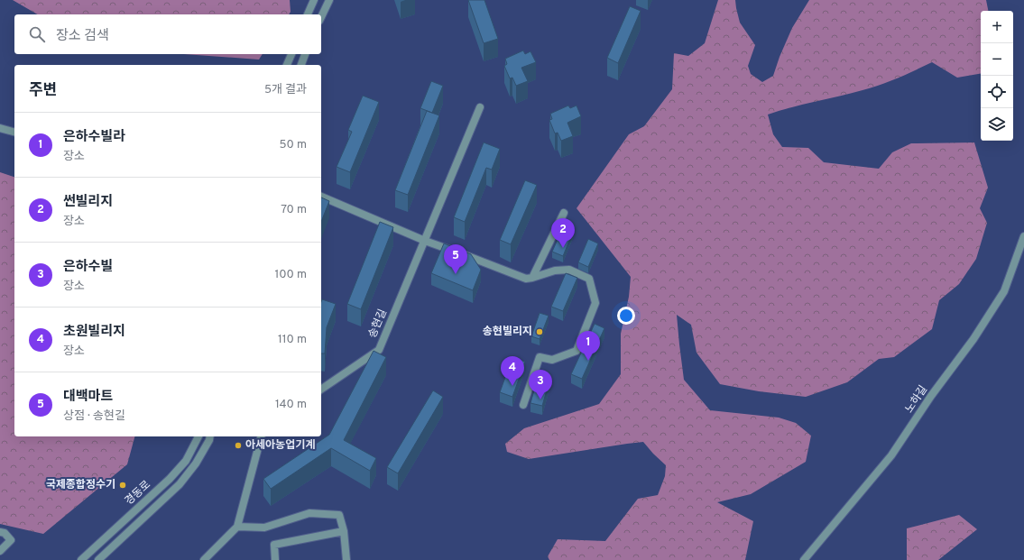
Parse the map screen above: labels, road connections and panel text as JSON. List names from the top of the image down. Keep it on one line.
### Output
{"streets":{"street":["송현길","노하길","경동로"]},"places":["송현빌리지","아세아농업기계","국제종합정수기"],"page":{"map_buttons":["+","−"],"search":"장소 검색","heading":["주변","5개 결과"],"list":[{"mark":"1","name":"은하수빌라","note":"장소","value":"50 m"},{"mark":"2","name":"썬빌리지","note":"장소","value":"70 m"},{"mark":"3","name":"은하수빌","note":"장소","value":"100 m"},{"mark":"4","name":"초원빌리지","note":"장소","value":"110 m"},{"mark":"5","name":"대백마트","note":"상점 · 송현길","value":"140 m"}],"pins":["2","5","1","4","3"]}}
